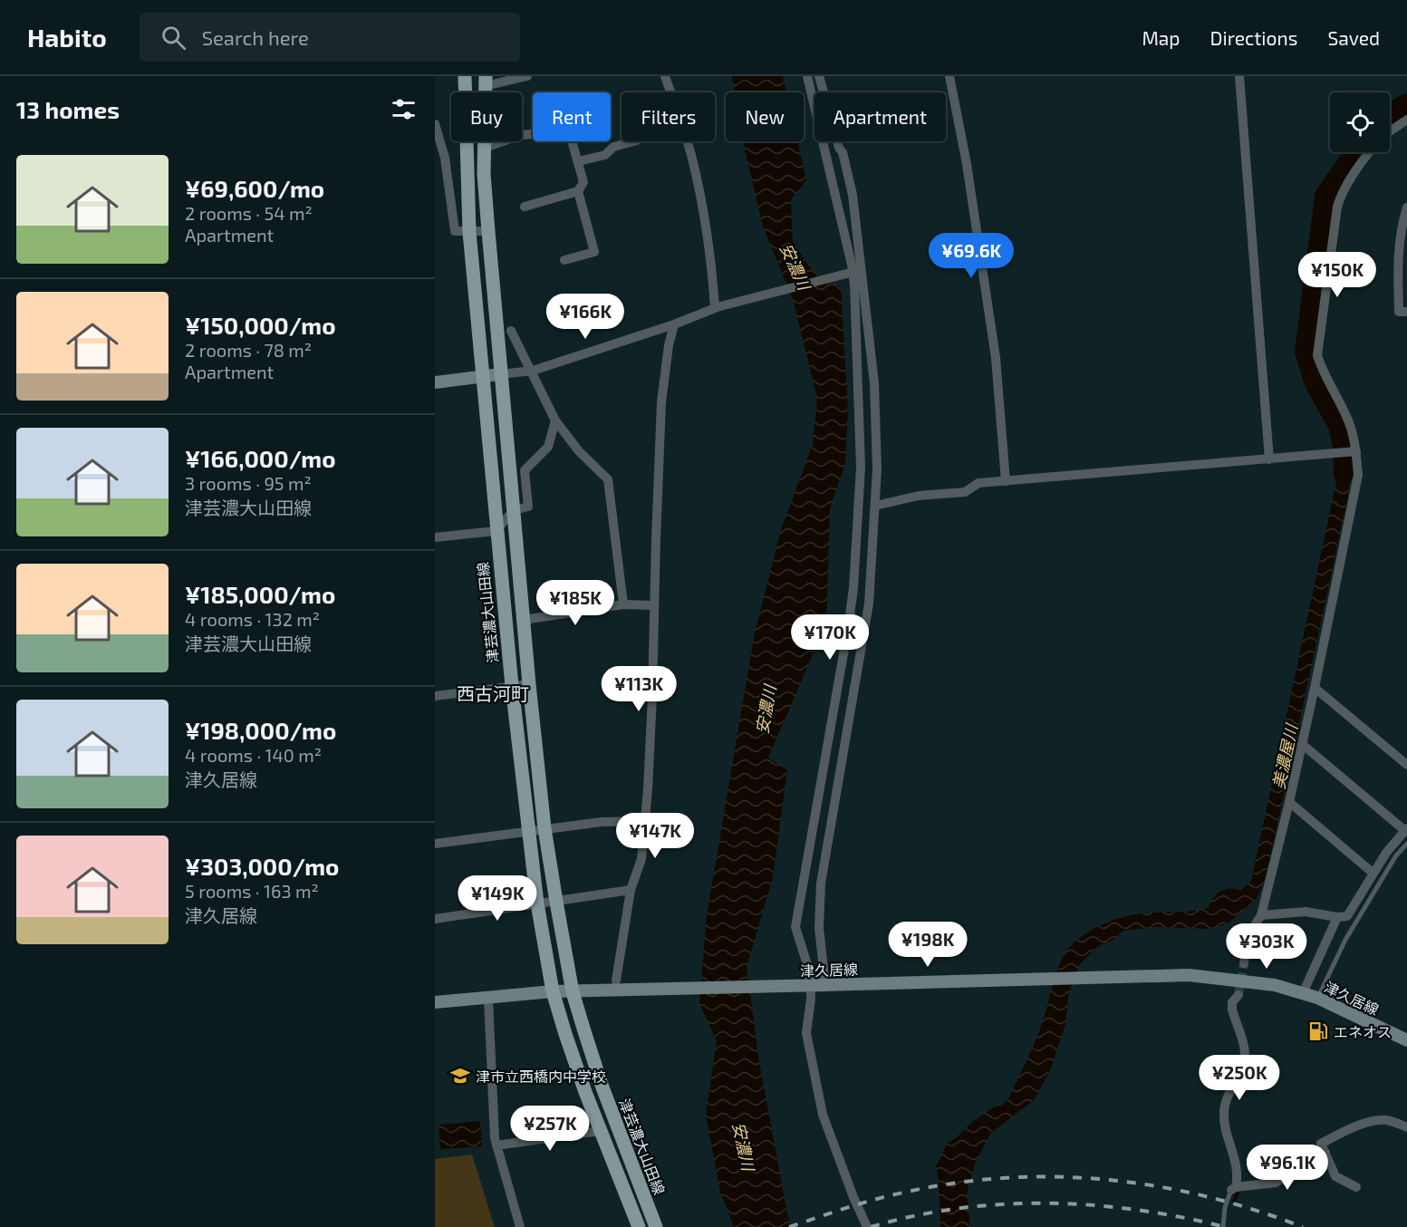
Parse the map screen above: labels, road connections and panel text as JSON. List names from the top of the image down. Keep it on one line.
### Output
{"streets":{"main road":["津芸濃大山田線","津久居線"]},"crossings":[["津芸濃大山田線","津久居線"]],"districts":["西古河町"],"water":["安濃川","美濃屋川"],"places":{"fuel station":["エネオス"],"school or university":["津市立西橋内中学校"]},"page":{"header":"Habito","search":"Search here","nav":["Map","Directions","Saved"],"heading":"13 homes","chip":["Buy","Rent","Filters","New","Apartment"],"list":[{"name":"¥69,600/mo","note":"2 rooms · 54 m² · Apartment"},{"name":"¥150,000/mo","note":"2 rooms · 78 m² · Apartment"},{"name":"¥166,000/mo","note":"3 rooms · 95 m² · 津芸濃大山田線"},{"name":"¥185,000/mo","note":"4 rooms · 132 m² · 津芸濃大山田線"},{"name":"¥198,000/mo","note":"4 rooms · 140 m² · 津久居線"},{"name":"¥303,000/mo","note":"5 rooms · 163 m² · 津久居線"}],"price":["¥69.6K","¥150K","¥166K","¥185K","¥170K","¥113K","¥147K","¥149K","¥198K","¥303K","¥250K","¥257K","¥96.1K"]}}
